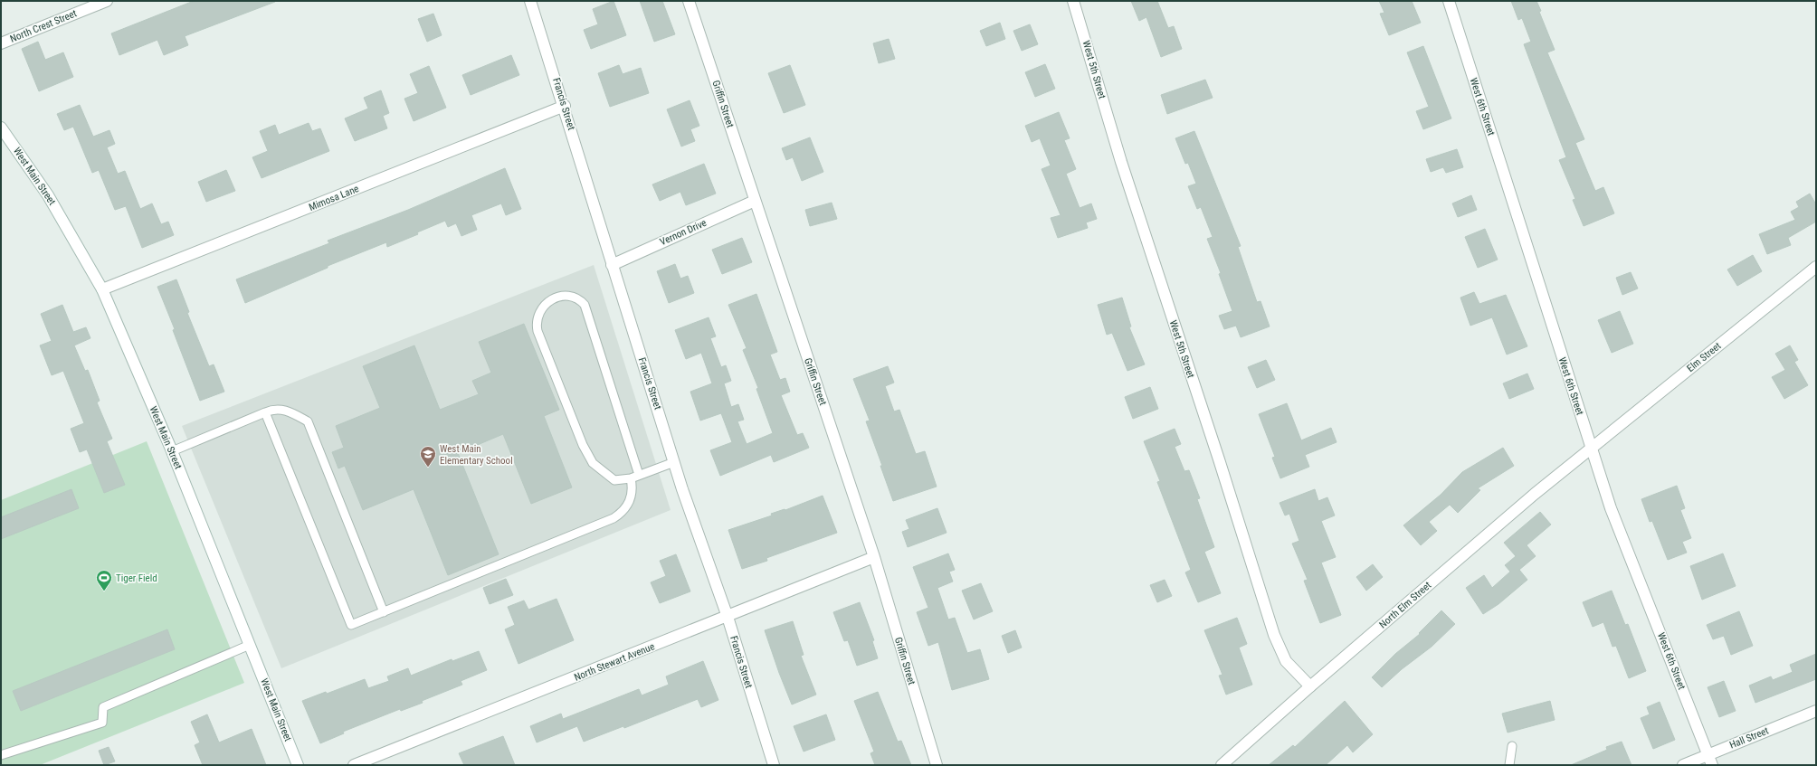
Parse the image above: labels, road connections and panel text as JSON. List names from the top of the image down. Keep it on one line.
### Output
{"streets":{"street":["North Crest Street","West 5th Street","Francis Street","Griffin Street","West 6th Street","West Main Street","Mimosa Lane","Vernon Drive","Elm Street","North Elm Street","North Stewart Avenue","Hall Street"]},"crossings":[["West 5th Street","North Elm Street"],["Francis Street","Mimosa Lane"],["Francis Street","Vernon Drive"],["Francis Street","North Stewart Avenue"],["Griffin Street","Vernon Drive"],["Griffin Street","North Stewart Avenue"],["West 6th Street","Elm Street"],["West 6th Street","North Elm Street"],["West 6th Street","Hall Street"],["West Main Street","Mimosa Lane"],["Elm Street","North Elm Street"]],"places":{"school or university":["West Main Elementary School"],"sports":["Tiger Field"]}}
